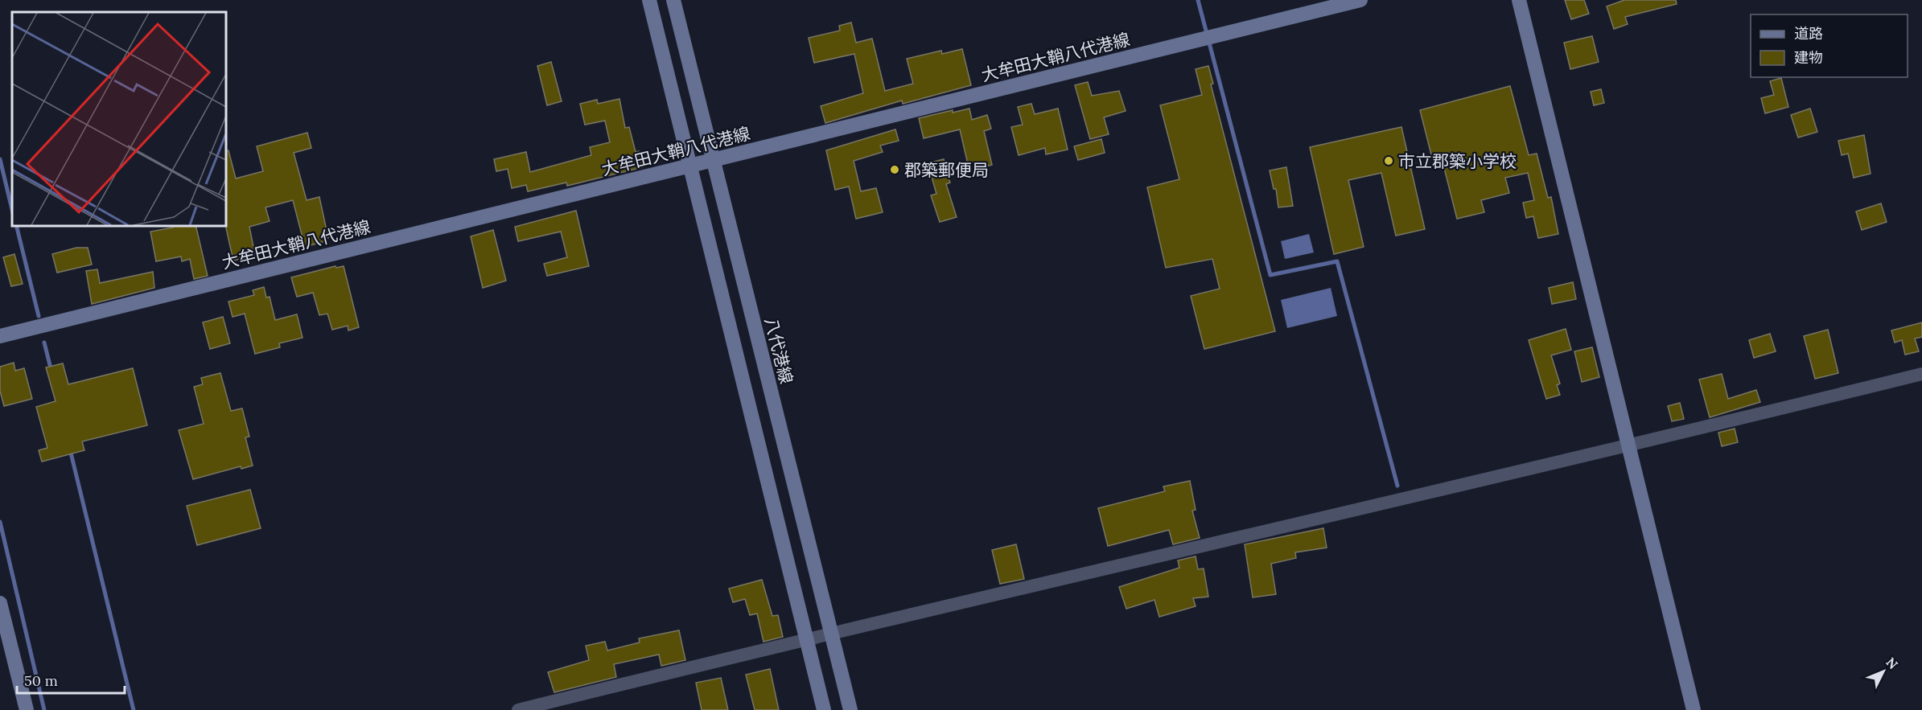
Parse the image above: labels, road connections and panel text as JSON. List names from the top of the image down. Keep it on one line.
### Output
{"streets":{"main road":["大牟田大鞘八代港線","八代港線"]},"crossings":[["大牟田大鞘八代港線","八代港線"]],"places":["市立郡築小学校","郡築郵便局"],"legend":["道路","建物"],"scale_bar":"50 m","north":"top right"}
